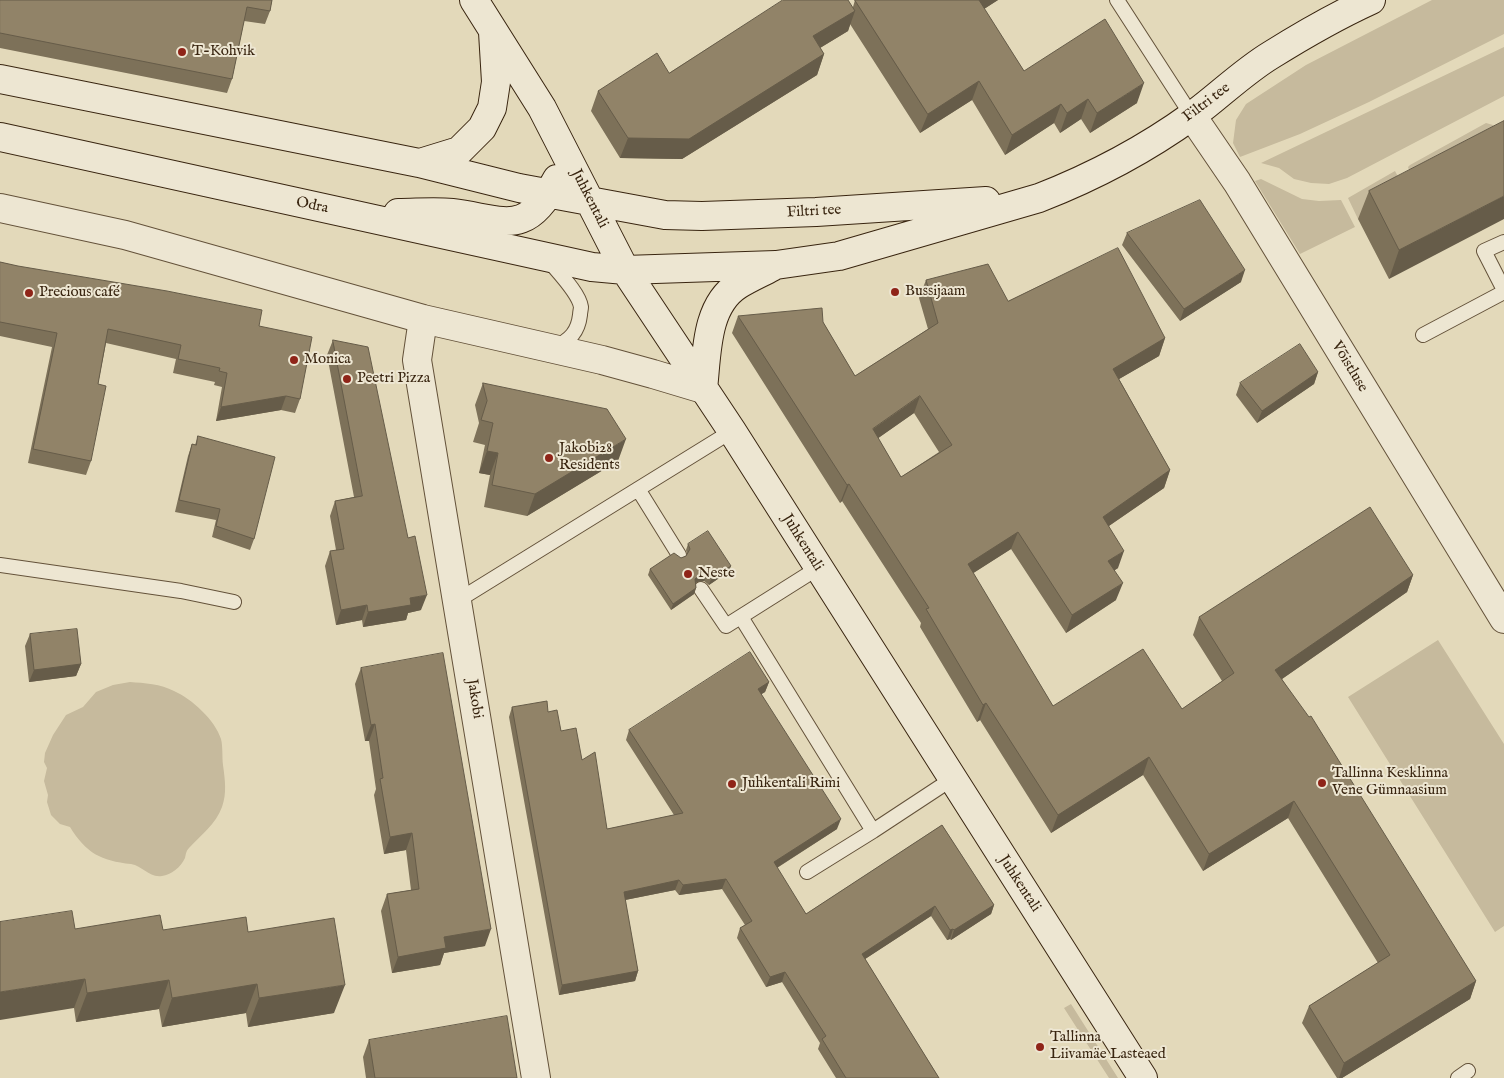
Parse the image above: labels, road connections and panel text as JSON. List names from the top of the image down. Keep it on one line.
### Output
{"streets":{"street":["Filtri tee","Juhkentali","Odra","Võistluse","Jakobi"]},"crossings":[["Filtri tee","Juhkentali"],["Filtri tee","Odra"],["Filtri tee","Võistluse"],["Juhkentali","Odra"]],"places":["T-Kohvik","Bussijaam","Precious café","Monica","Peetri Pizza","Jakobi28 Residents","Neste","Tallinna Kesklinna Vene Gümnaasium","Juhkentali Rimi","Tallinna Liivamäe Lasteaed"]}
